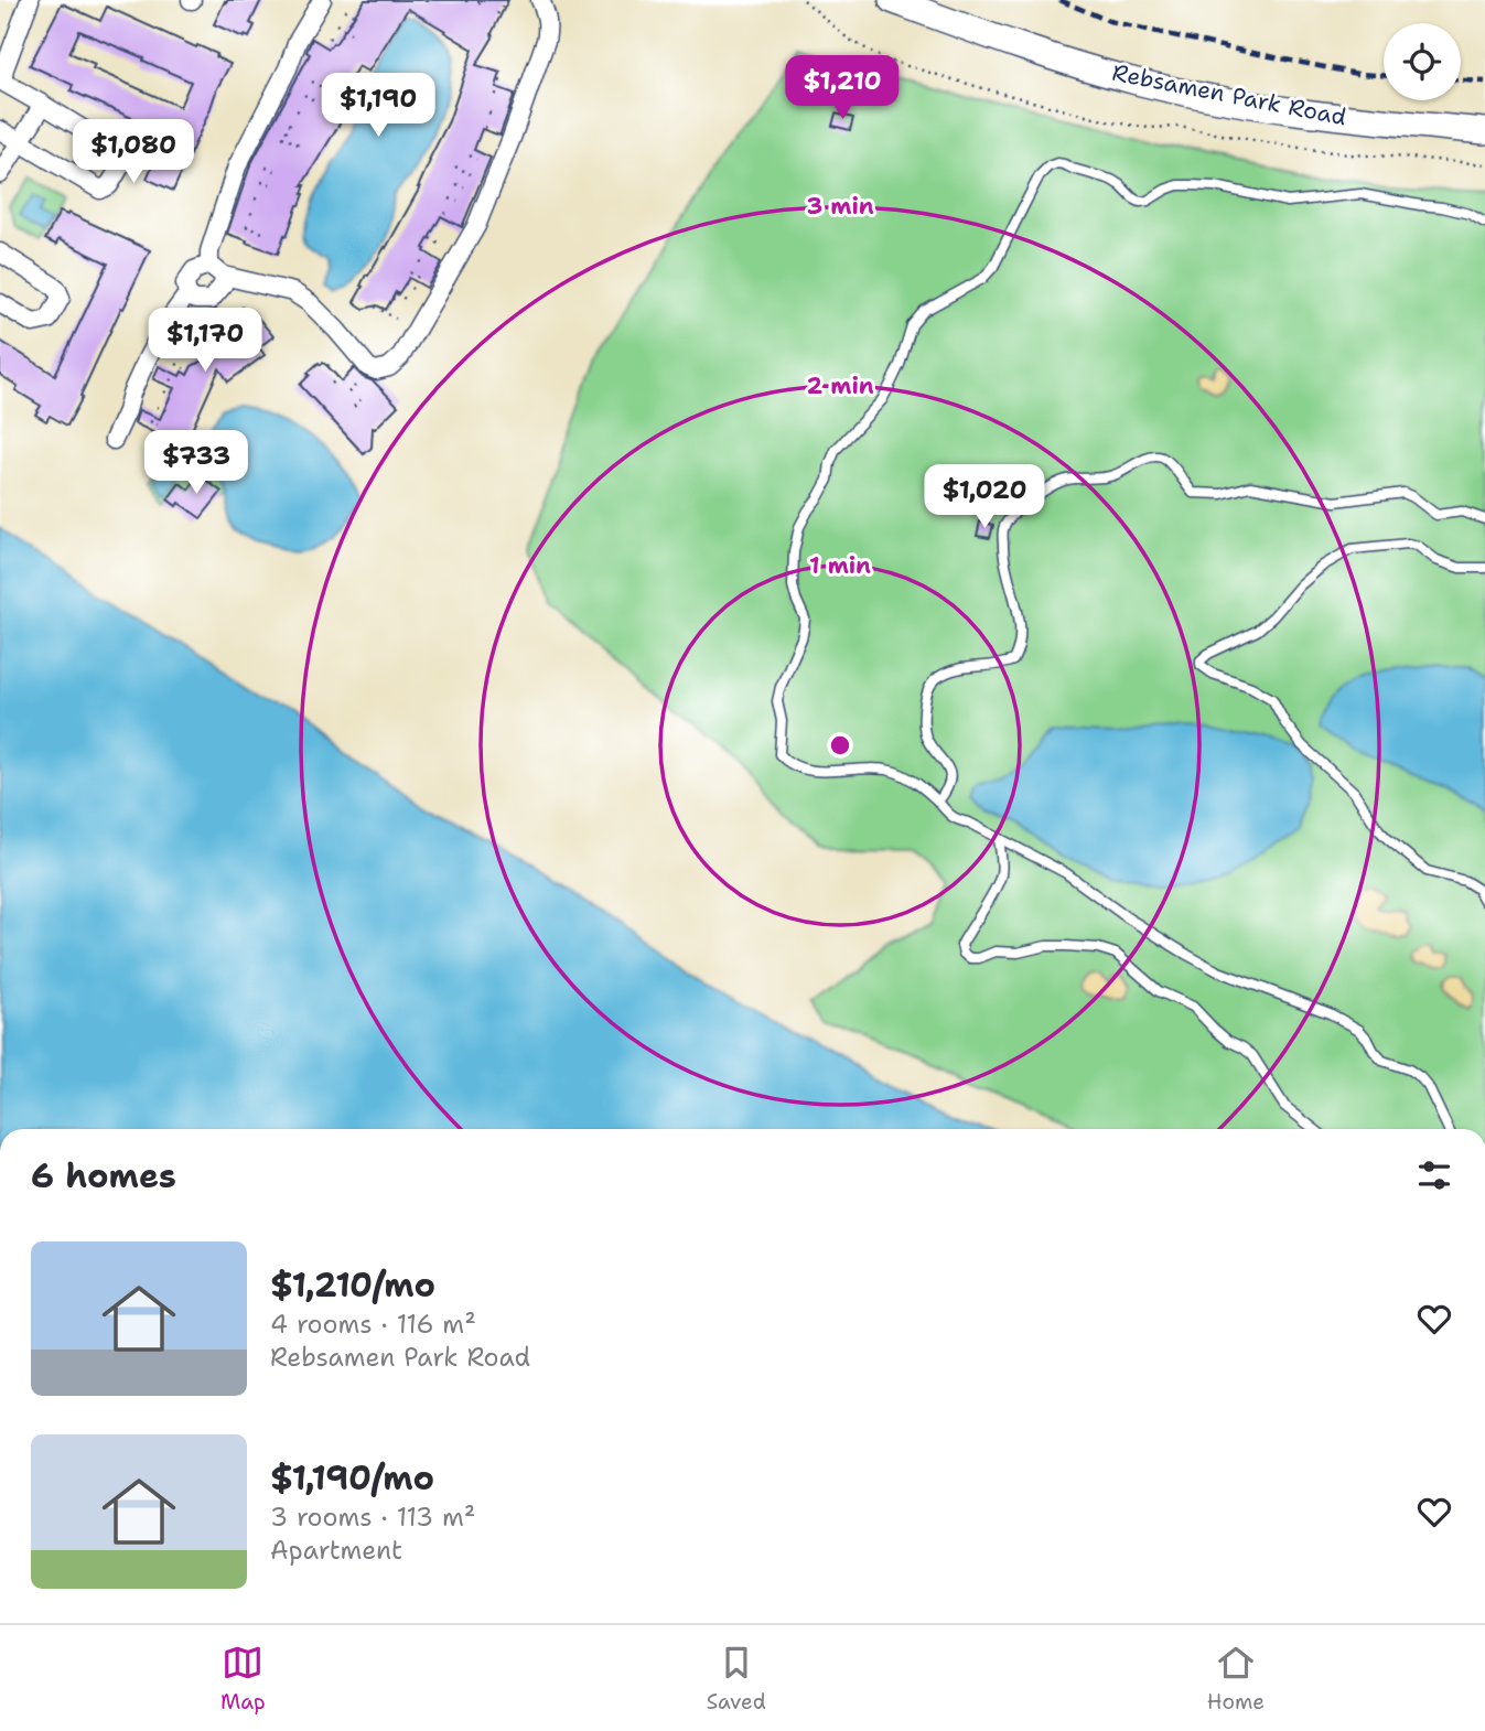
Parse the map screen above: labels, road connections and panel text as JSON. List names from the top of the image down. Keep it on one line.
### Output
{"streets":{"street":["Rebsamen Park Road"]},"page":{"price":["$1,210","$1,190","$1,080","$1,170","$733","$1,020"],"heading":"6 homes","list":[{"name":"$1,210/mo","note":"4 rooms · 116 m² · Rebsamen Park Road"},{"name":"$1,190/mo","note":"3 rooms · 113 m² · Apartment"}],"tabs":["Map","Saved","Home"]},"rings":["3 min","2 min","1 min"]}
